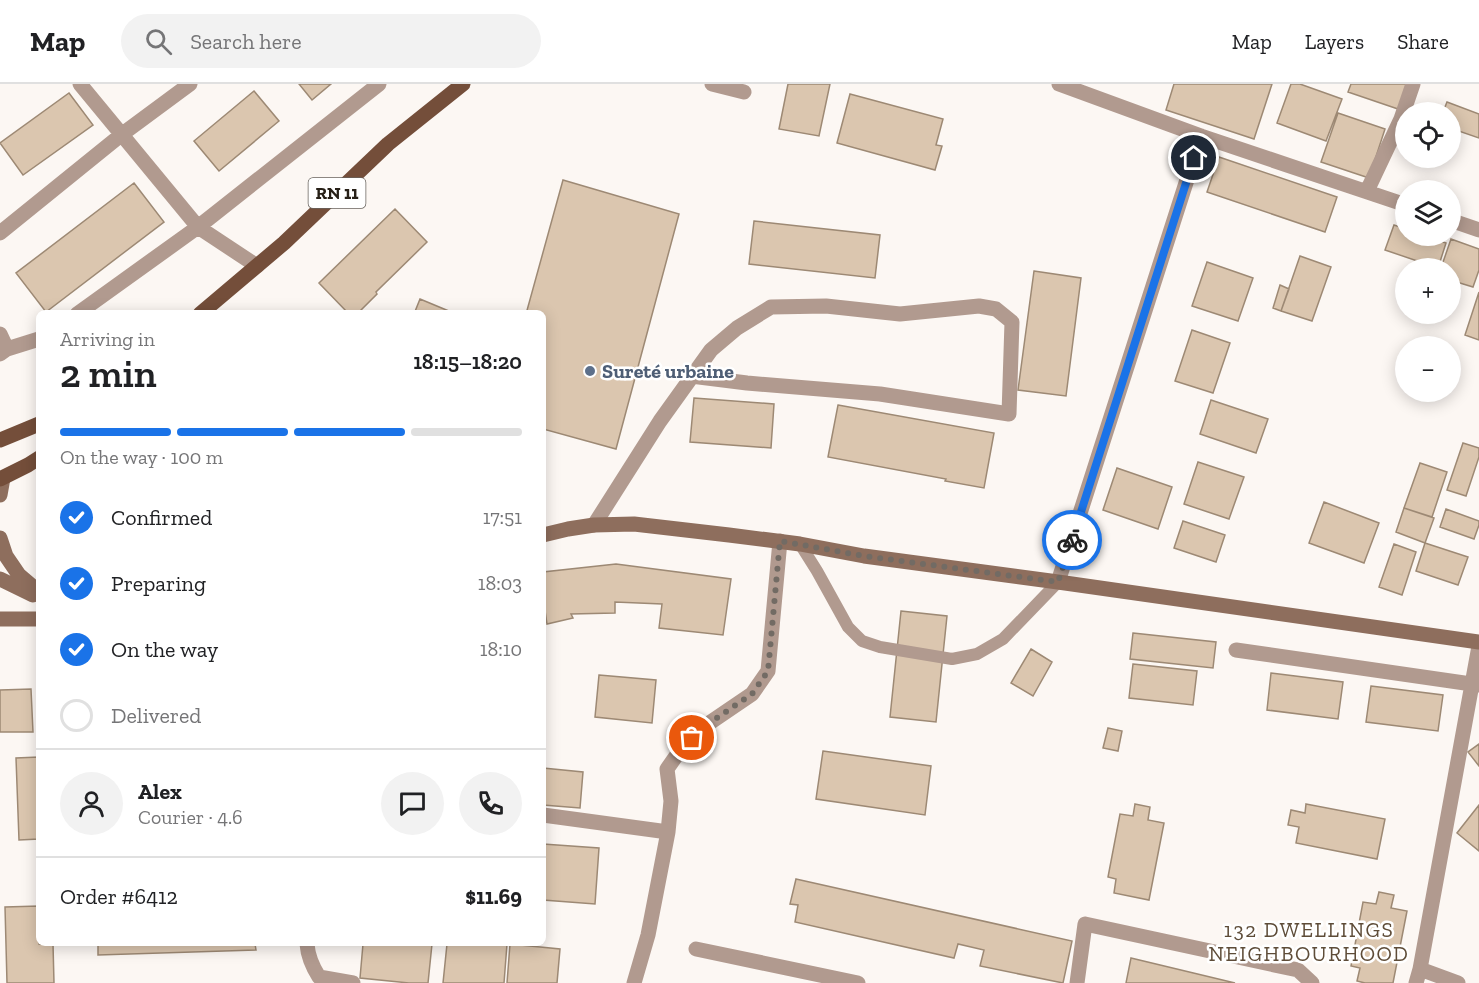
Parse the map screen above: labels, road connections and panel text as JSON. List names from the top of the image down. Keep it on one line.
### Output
{"streets":{"main road":["RN 11"]},"districts":["132 DWELLINGS NEIGHBOURHOOD"],"places":["Sureté urbaine"],"page":{"header":"Map","search":"Search here","nav":["Map","Layers","Share"],"map_buttons":["+","−"],"heading":["2 min","Arriving in","18:15–18:20"],"panel":["Alex","Courier · 4.6","Order #6412","$11.69"],"bar":"On the way · 100 m","list":[["Confirmed","17:51"],["Preparing","18:03"],["On the way","18:10"],"Delivered"]}}
